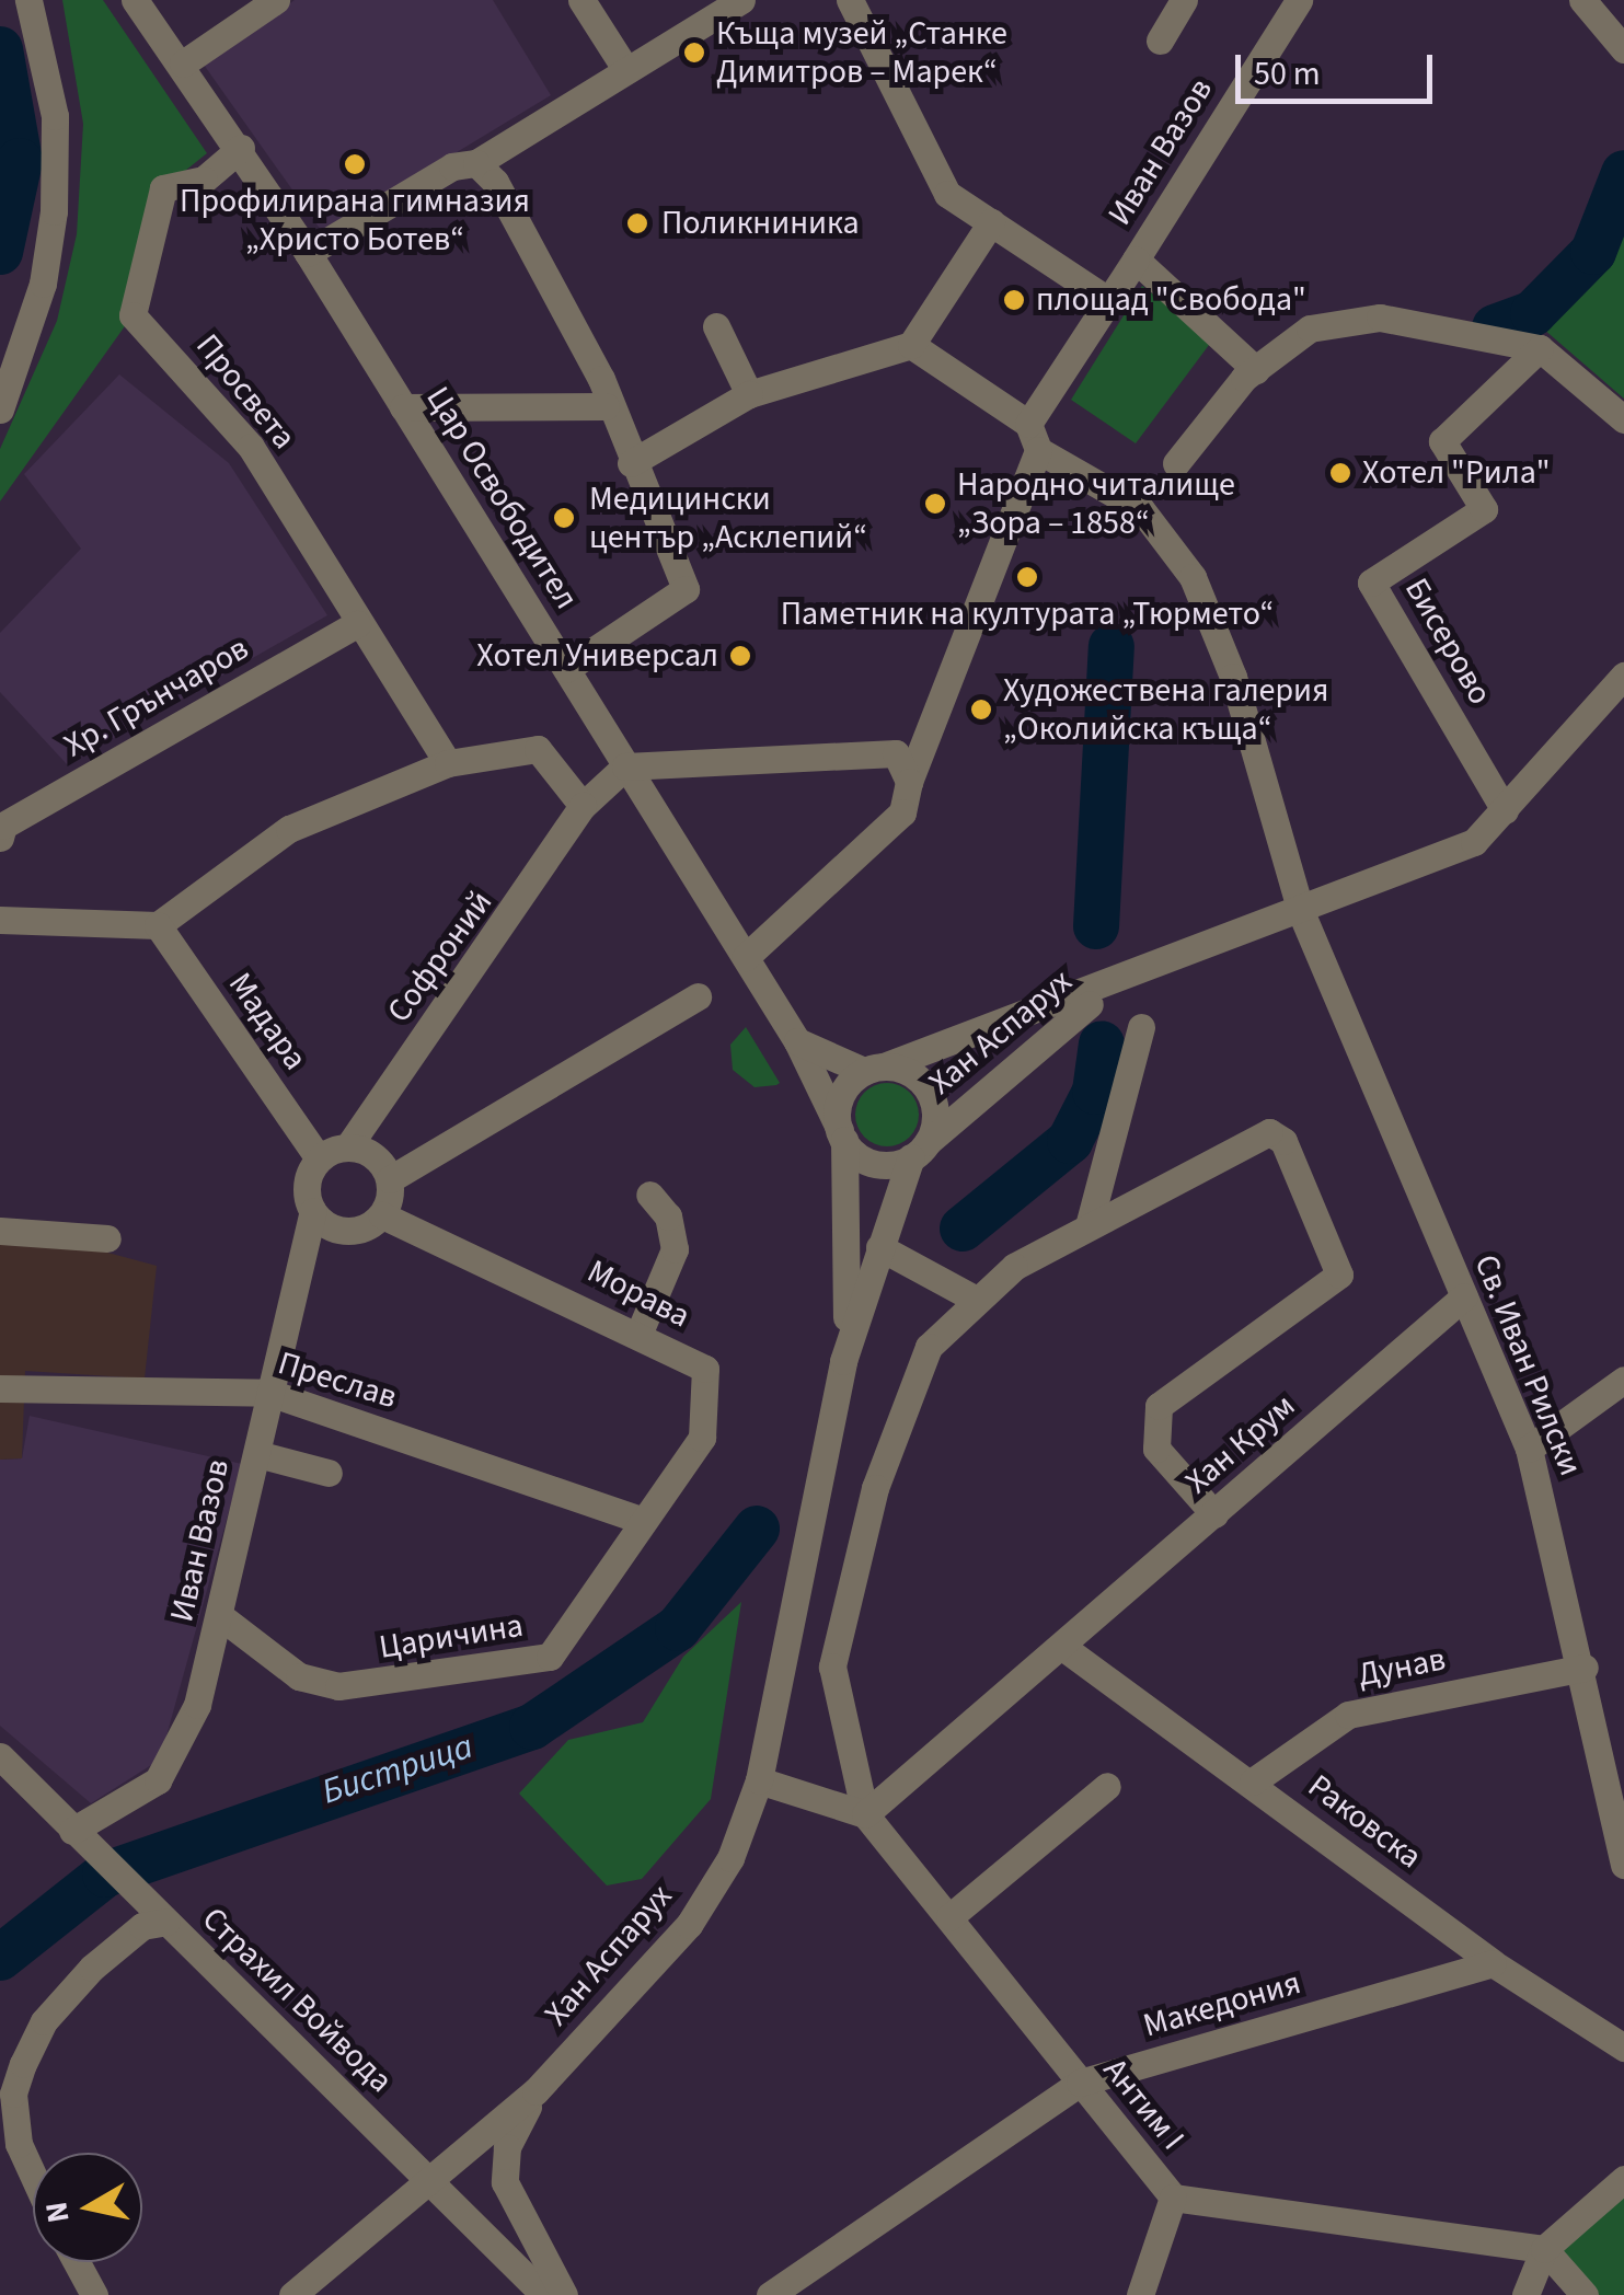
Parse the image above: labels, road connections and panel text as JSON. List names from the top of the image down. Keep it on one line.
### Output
{"streets":{"street":["Иван Вазов","Просвета","Цар Освободител","Бисерово","Хр. Грънчаров","Софроний","Мадара","Хан Аспарух","Морава","Св. Иван Рилски","Преслав","Хан Крум","Царичина","Дунав","Раковска","Страхил Войвода","Македония","Антим I"]},"crossings":[["Иван Вазов","Софроний"],["Иван Вазов","Мадара"],["Иван Вазов","Морава"],["Иван Вазов","Преслав"],["Иван Вазов","Царичина"],["Иван Вазов","Страхил Войвода"],["Просвета","Цар Освободител"],["Просвета","Хр. Грънчаров"],["Цар Освободител","Софроний"],["Цар Освободител","Хан Аспарух"],["Бисерово","Хан Аспарух"],["Софроний","Мадара"],["Софроний","Морава"],["Мадара","Морава"],["Хан Аспарух","Св. Иван Рилски"],["Хан Аспарух","Страхил Войвода"],["Морава","Преслав"],["Морава","Царичина"],["Св. Иван Рилски","Хан Крум"],["Св. Иван Рилски","Дунав"],["Преслав","Царичина"],["Хан Крум","Раковска"],["Хан Крум","Антим I"],["Дунав","Раковска"],["Раковска","Македония"],["Македония","Антим I"]],"water":["Бистрица"],"places":["Къща музей „Станке Димитров – Марек“","Профилирана гимназия „Христо Ботев“","Поликниника","площад \"Свобода\"","Хотел \"Рила\"","Народно читалище „Зора – 1858“","Медицински център „Асклепий“","Паметник на културата „Тюрмето“","Хотел Универсал","Художествена галерия „Околийска къща“"],"scale_bar":"50 m","north":"left"}
